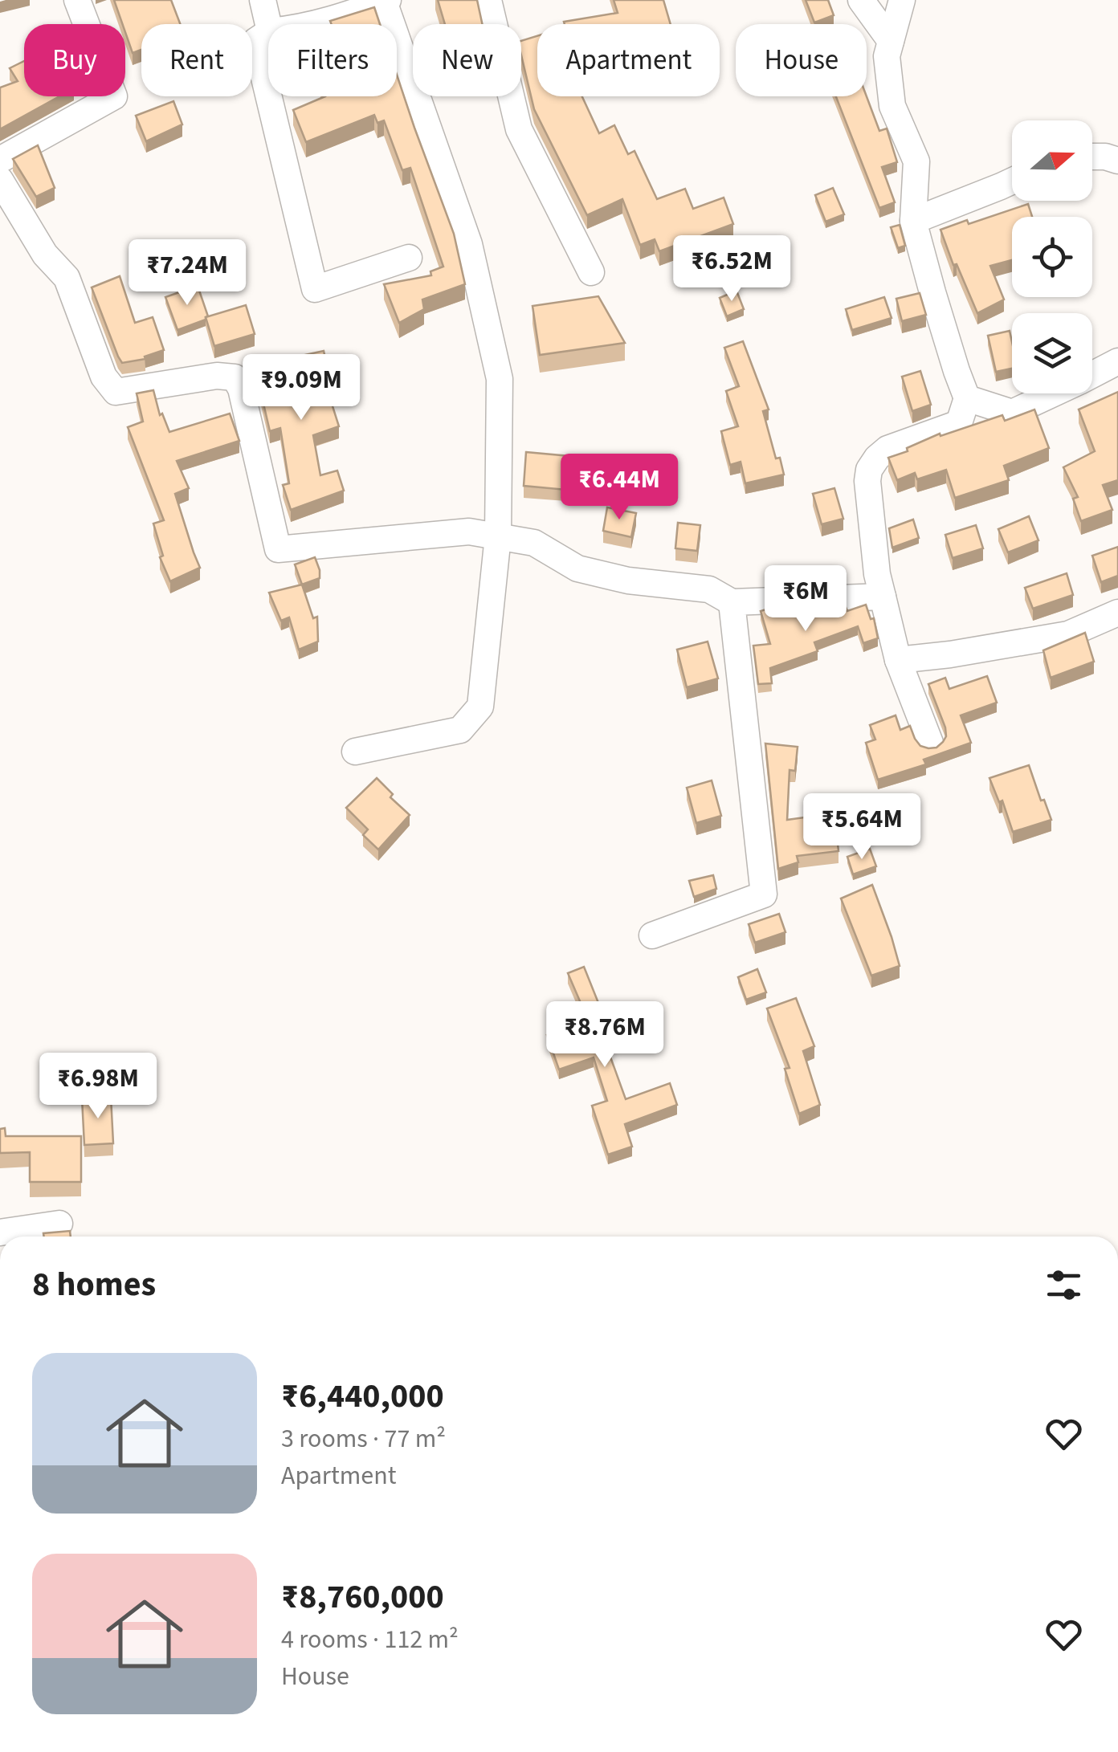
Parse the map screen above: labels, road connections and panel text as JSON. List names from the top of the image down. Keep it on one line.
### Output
{"north":"right","page":{"chip":["Buy","Rent","Filters","New","Apartment","House"],"price":["₹6.52M","₹7.24M","₹9.09M","₹6.44M","₹6M","₹5.64M","₹8.76M","₹6.98M"],"heading":"8 homes","list":[{"name":"₹6,440,000","note":"3 rooms · 77 m² · Apartment"},{"name":"₹8,760,000","note":"4 rooms · 112 m² · House"}]}}
